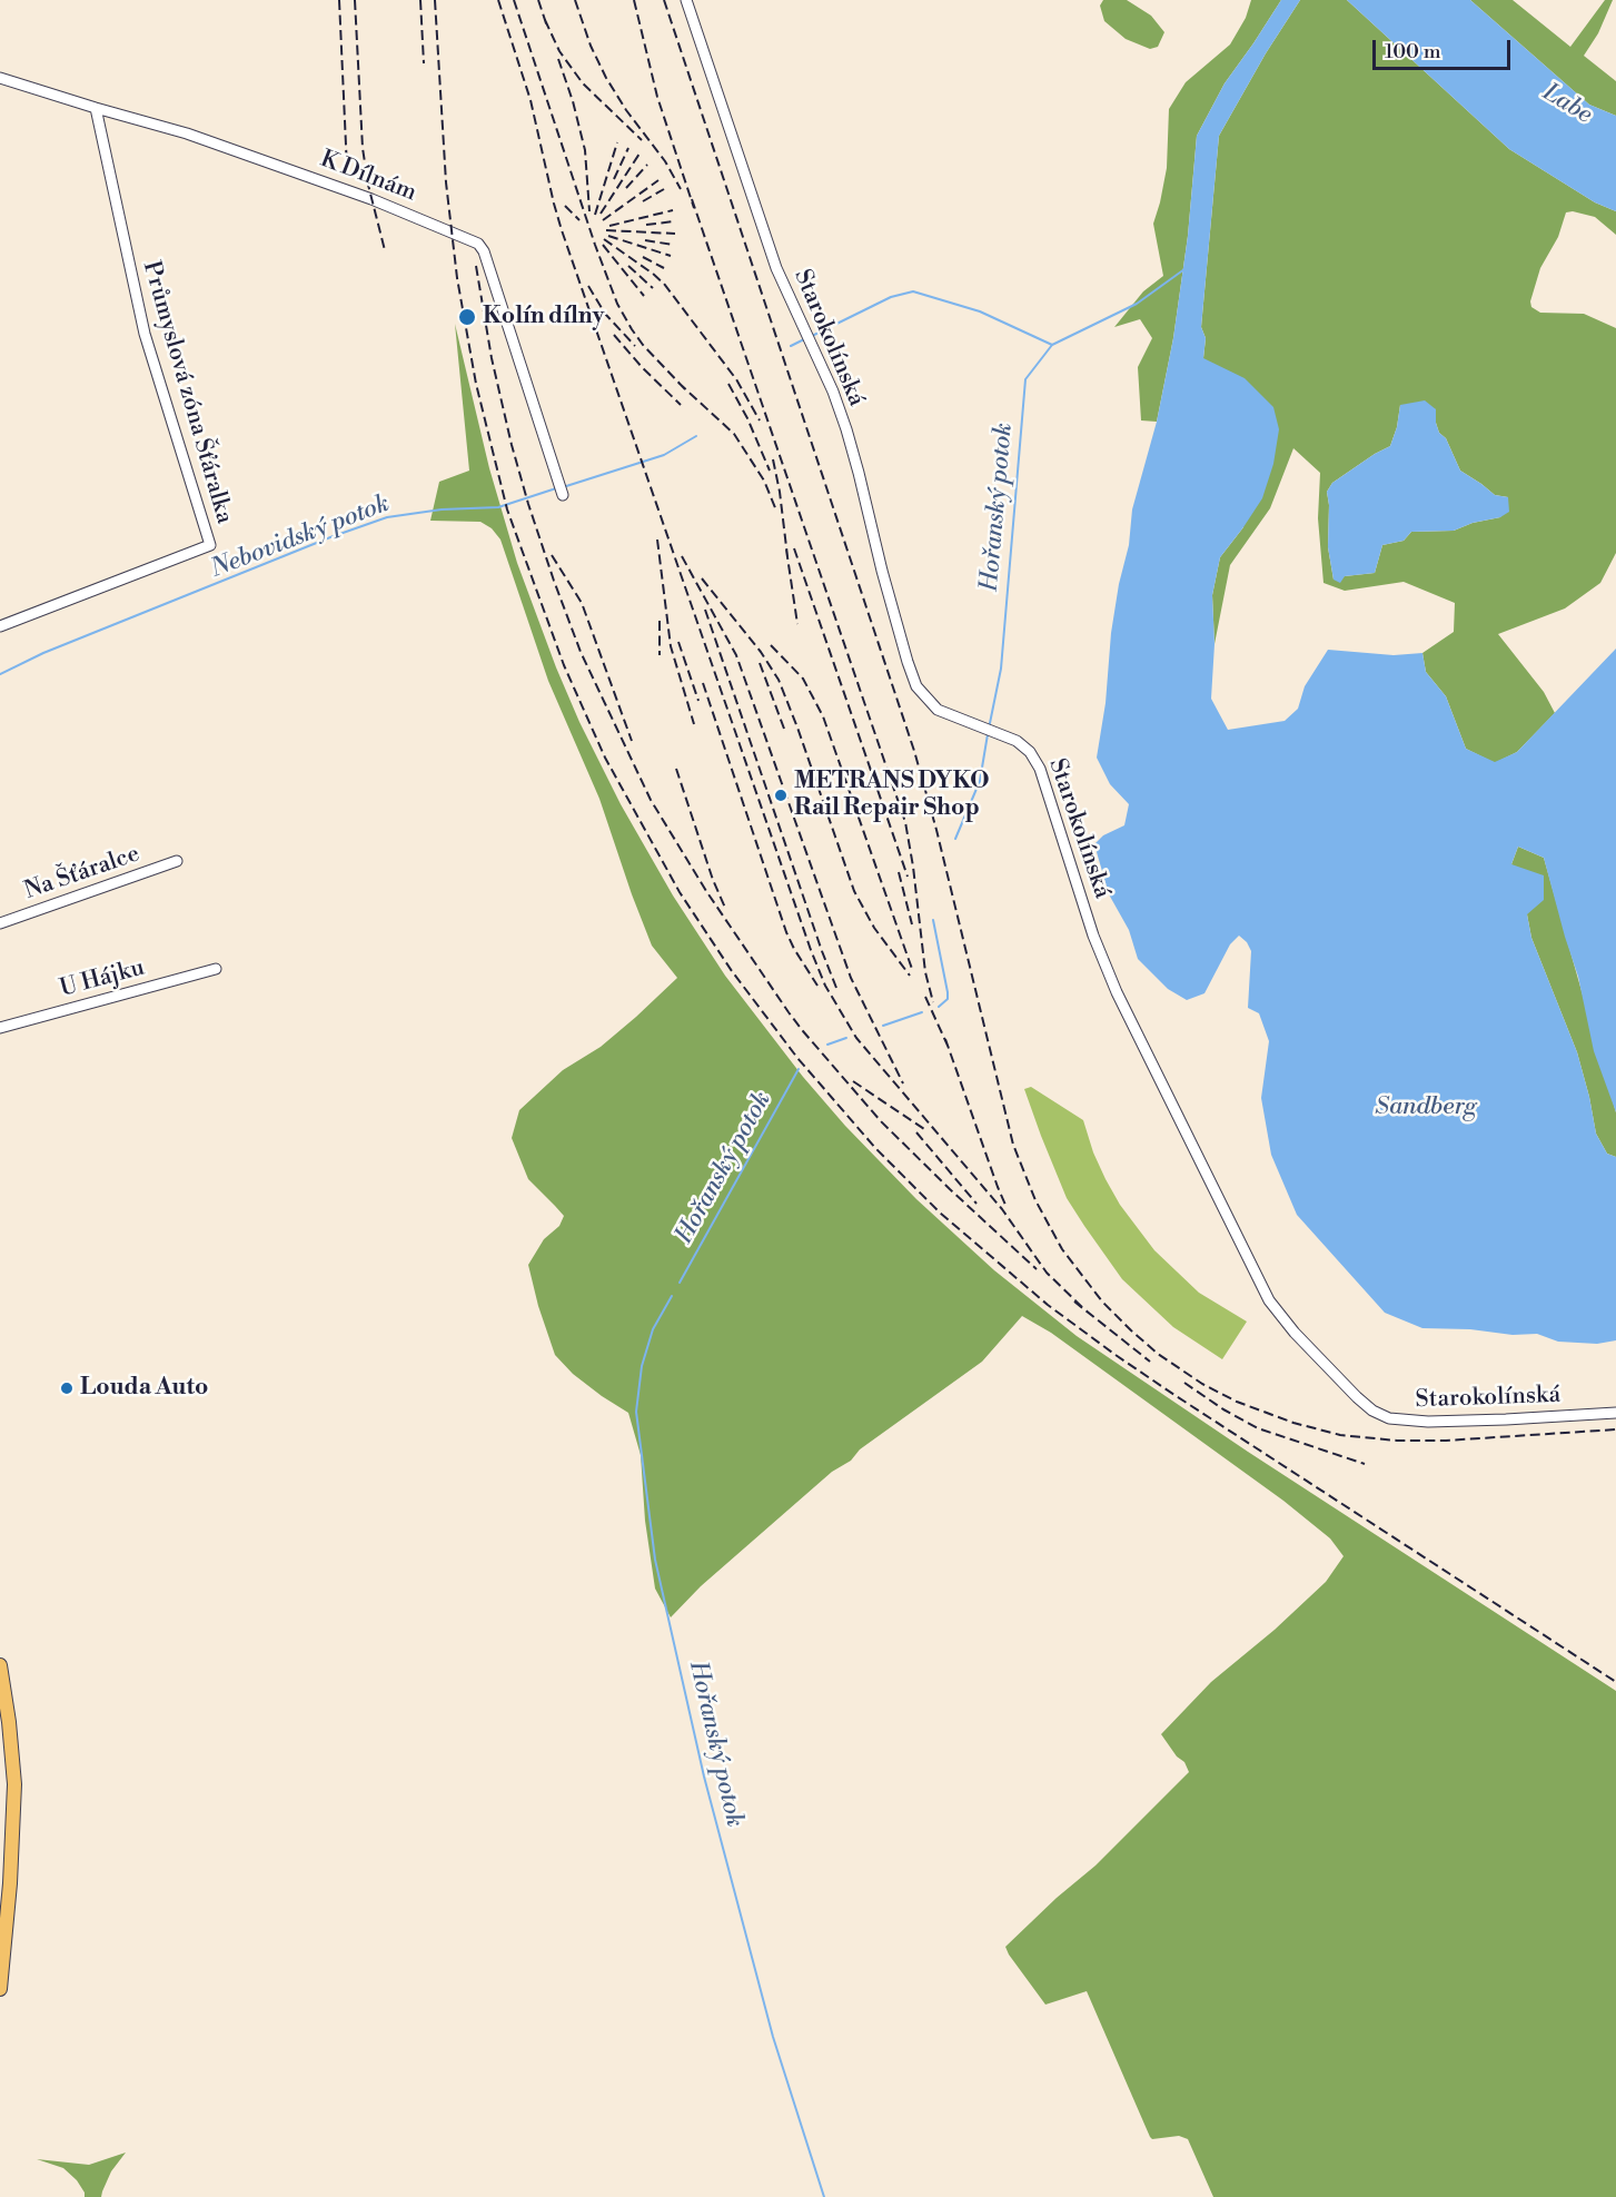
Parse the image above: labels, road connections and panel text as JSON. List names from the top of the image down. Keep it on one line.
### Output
{"streets":{"street":["K Dílnám","Starokolínská","Průmyslová zóna Šťáralka","Na Šťáralce","U Hájku"]},"crossings":[["K Dílnám","Průmyslová zóna Šťáralka"]],"water":["Labe","Hořanský potok","Nebovidský potok","Sandberg"],"places":["Kolín dílny","METRANS DYKO Rail Repair Shop","Louda Auto"],"scale_bar":"100 m"}
